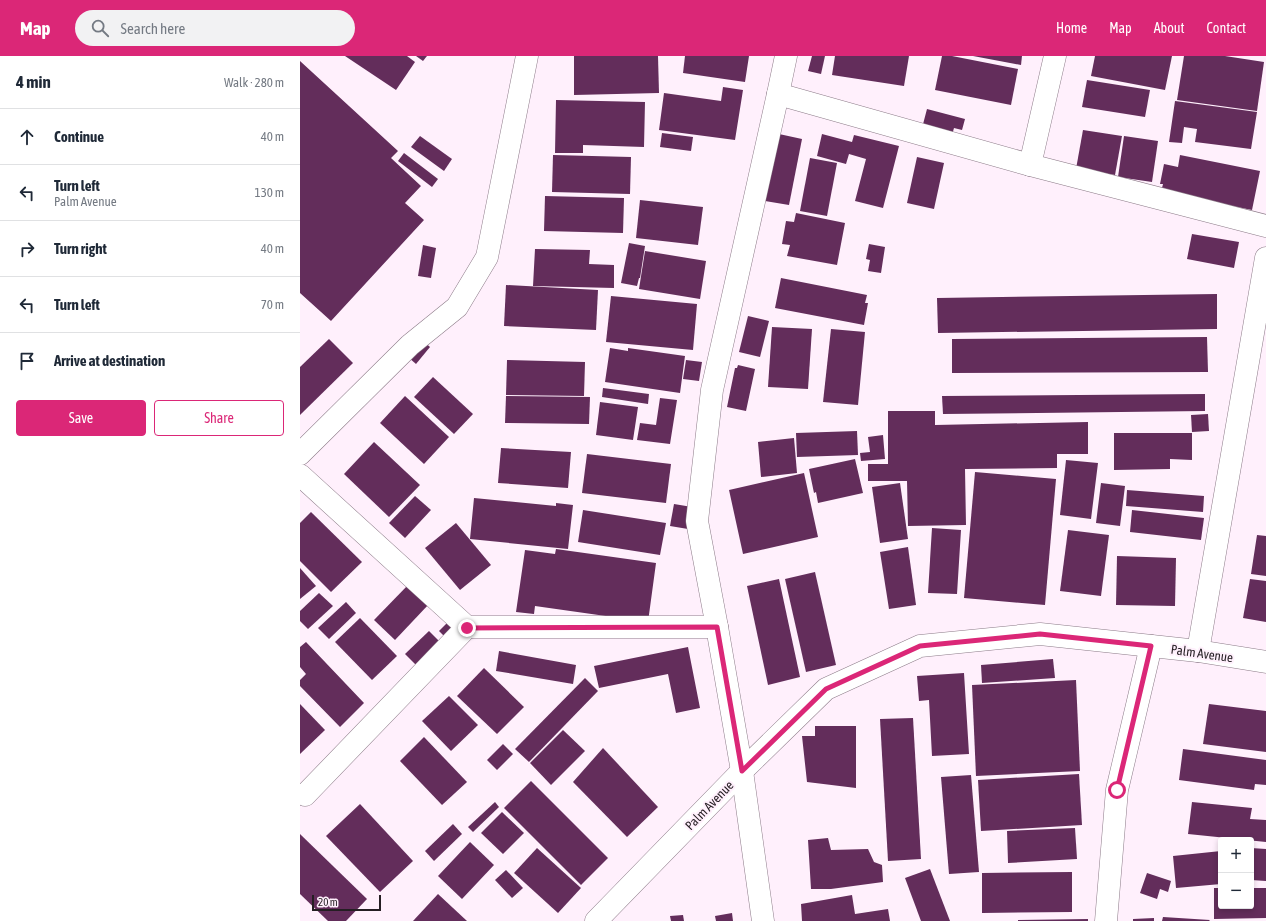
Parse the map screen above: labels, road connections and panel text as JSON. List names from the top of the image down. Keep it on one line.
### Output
{"streets":{"street":["Palm Avenue"]},"scale_bar":"20 m","page":{"header":"Map","search":"Search here","nav":["Home","Map","About","Contact"],"heading":["4 min","Walk · 280 m"],"list":[["Continue","40 m"],["Turn left","Palm Avenue","130 m"],["Turn right","40 m"],["Turn left","70 m"],"Arrive at destination"],"buttons":["Save","Share"],"map_buttons":["+","−"],"scale":"20 m"}}
